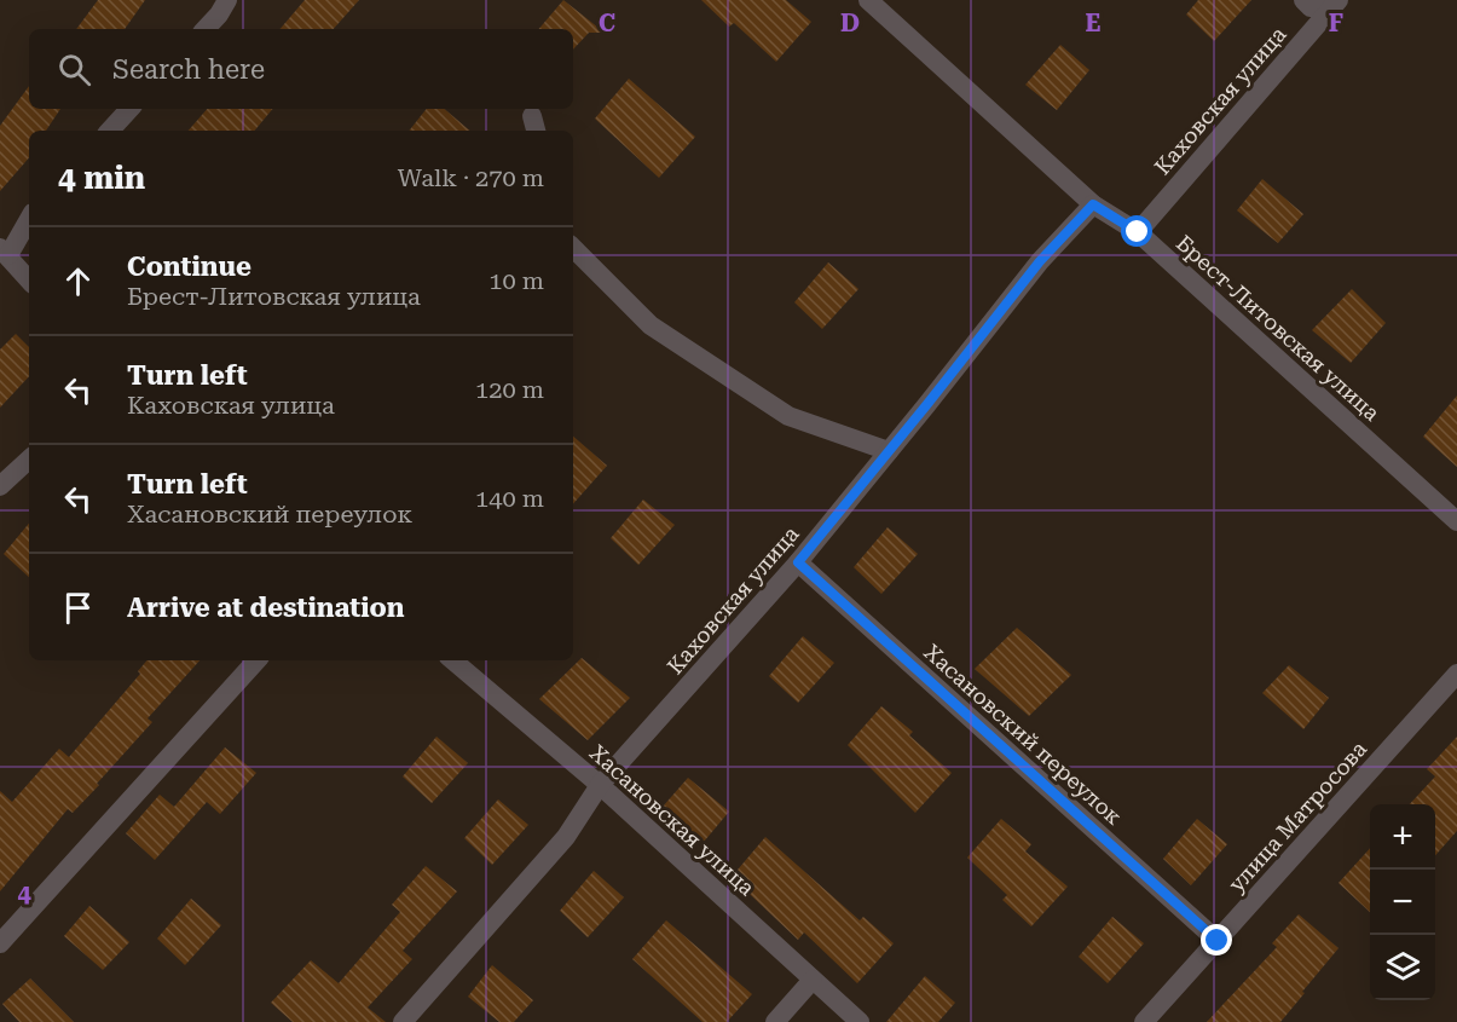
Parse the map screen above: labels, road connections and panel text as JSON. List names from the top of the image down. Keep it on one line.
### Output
{"streets":{"street":["Каховская улица","Брест-Литовская улица","Хасановский переулок","улица Матросова","Хасановская улица"]},"crossings":[["Каховская улица","Брест-Литовская улица"],["Каховская улица","Хасановский переулок"],["Каховская улица","Хасановская улица"],["Хасановский переулок","улица Матросова"]],"page":{"search":"Search here","heading":["4 min","Walk · 270 m"],"list":[["Continue","Брест-Литовская улица","10 m"],["Turn left","Каховская улица","120 m"],["Turn left","Хасановский переулок","140 m"],"Arrive at destination"],"map_buttons":["+","−"]},"grid":{"columns":["C","D","E","F"],"rows":["4"]}}
